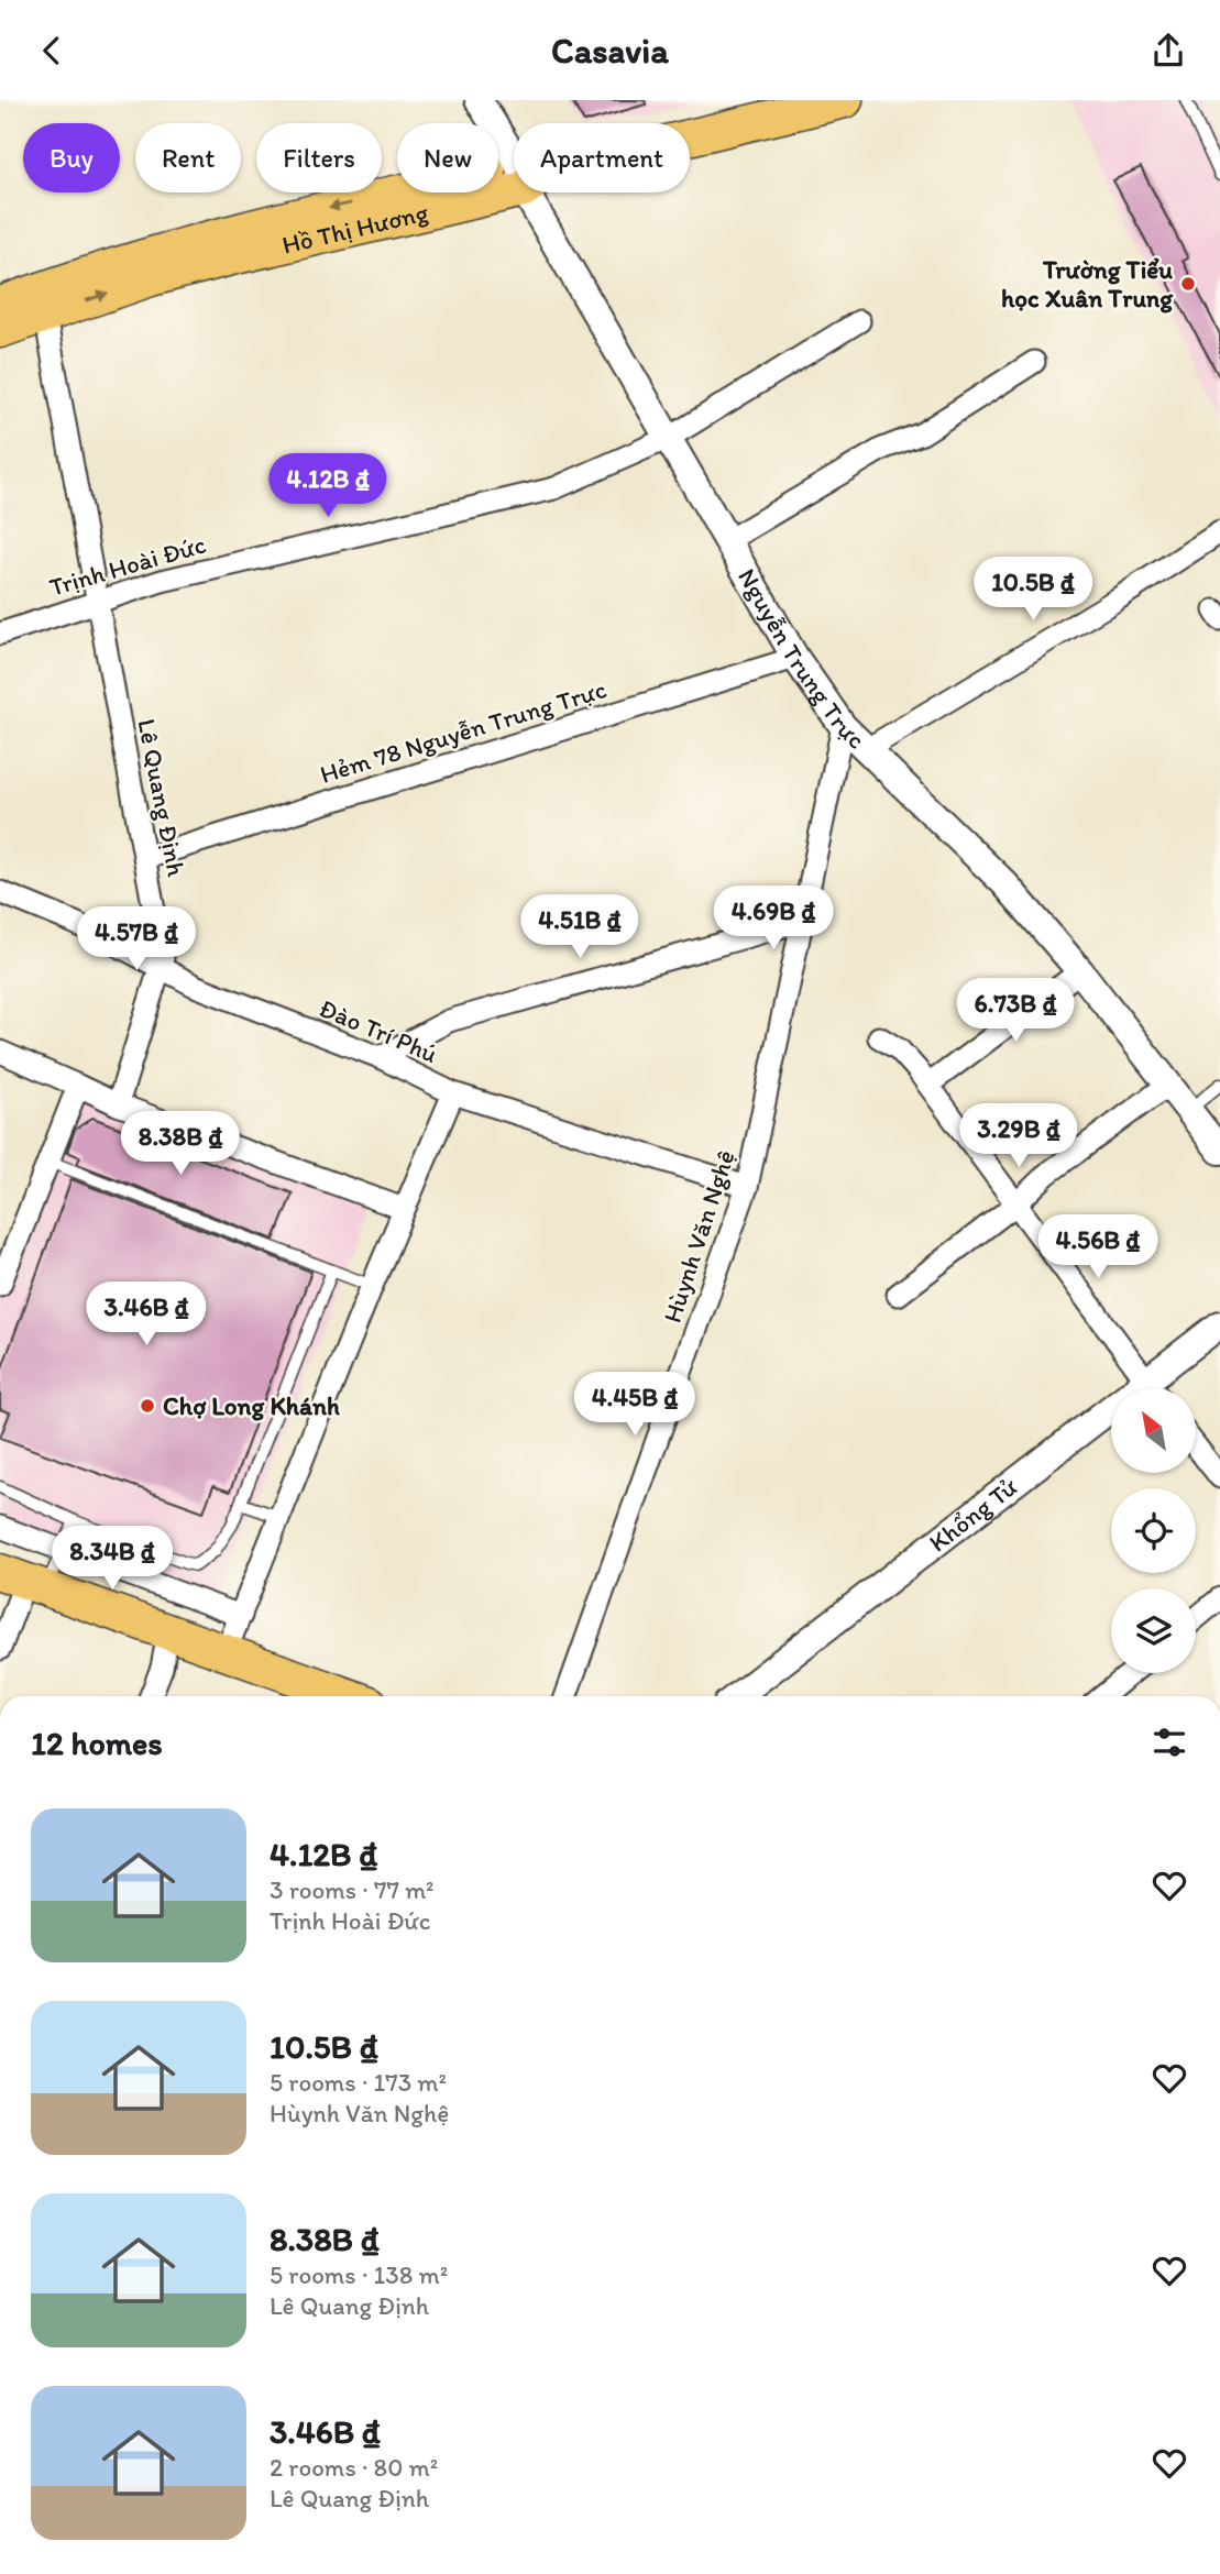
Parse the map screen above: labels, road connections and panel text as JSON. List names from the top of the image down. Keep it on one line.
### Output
{"streets":{"main road":["Hồ Thị Hương"],"street":["Trịnh Hoài Đức","Nguyễn Trung Trực","Hẻm 78 Nguyễn Trung Trực","Lê Quang Định","Đào Trí Phú","Hùynh Văn Nghệ","Khổng Tử"]},"crossings":[["Hồ Thị Hương","Lê Quang Định"],["Trịnh Hoài Đức","Nguyễn Trung Trực"],["Trịnh Hoài Đức","Lê Quang Định"],["Nguyễn Trung Trực","Hẻm 78 Nguyễn Trung Trực"],["Nguyễn Trung Trực","Hùynh Văn Nghệ"],["Hẻm 78 Nguyễn Trung Trực","Lê Quang Định"],["Lê Quang Định","Đào Trí Phú"],["Đào Trí Phú","Hùynh Văn Nghệ"]],"places":["Trường Tiểu học Xuân Trung","Chợ Long Khánh"],"north":"top left","page":{"header":"Casavia","chip":["Buy","Rent","Filters","New","Apartment"],"price":["4.12B ₫","10.5B ₫","4.69B ₫","4.51B ₫","4.57B ₫","6.73B ₫","3.29B ₫","8.38B ₫","4.56B ₫","3.46B ₫","4.45B ₫","8.34B ₫"],"heading":"12 homes","list":[{"name":"4.12B ₫","note":"3 rooms · 77 m² · Trịnh Hoài Đức"},{"name":"10.5B ₫","note":"5 rooms · 173 m² · Hùynh Văn Nghệ"},{"name":"8.38B ₫","note":"5 rooms · 138 m² · Lê Quang Định"},{"name":"3.46B ₫","note":"2 rooms · 80 m² · Lê Quang Định"}]}}
